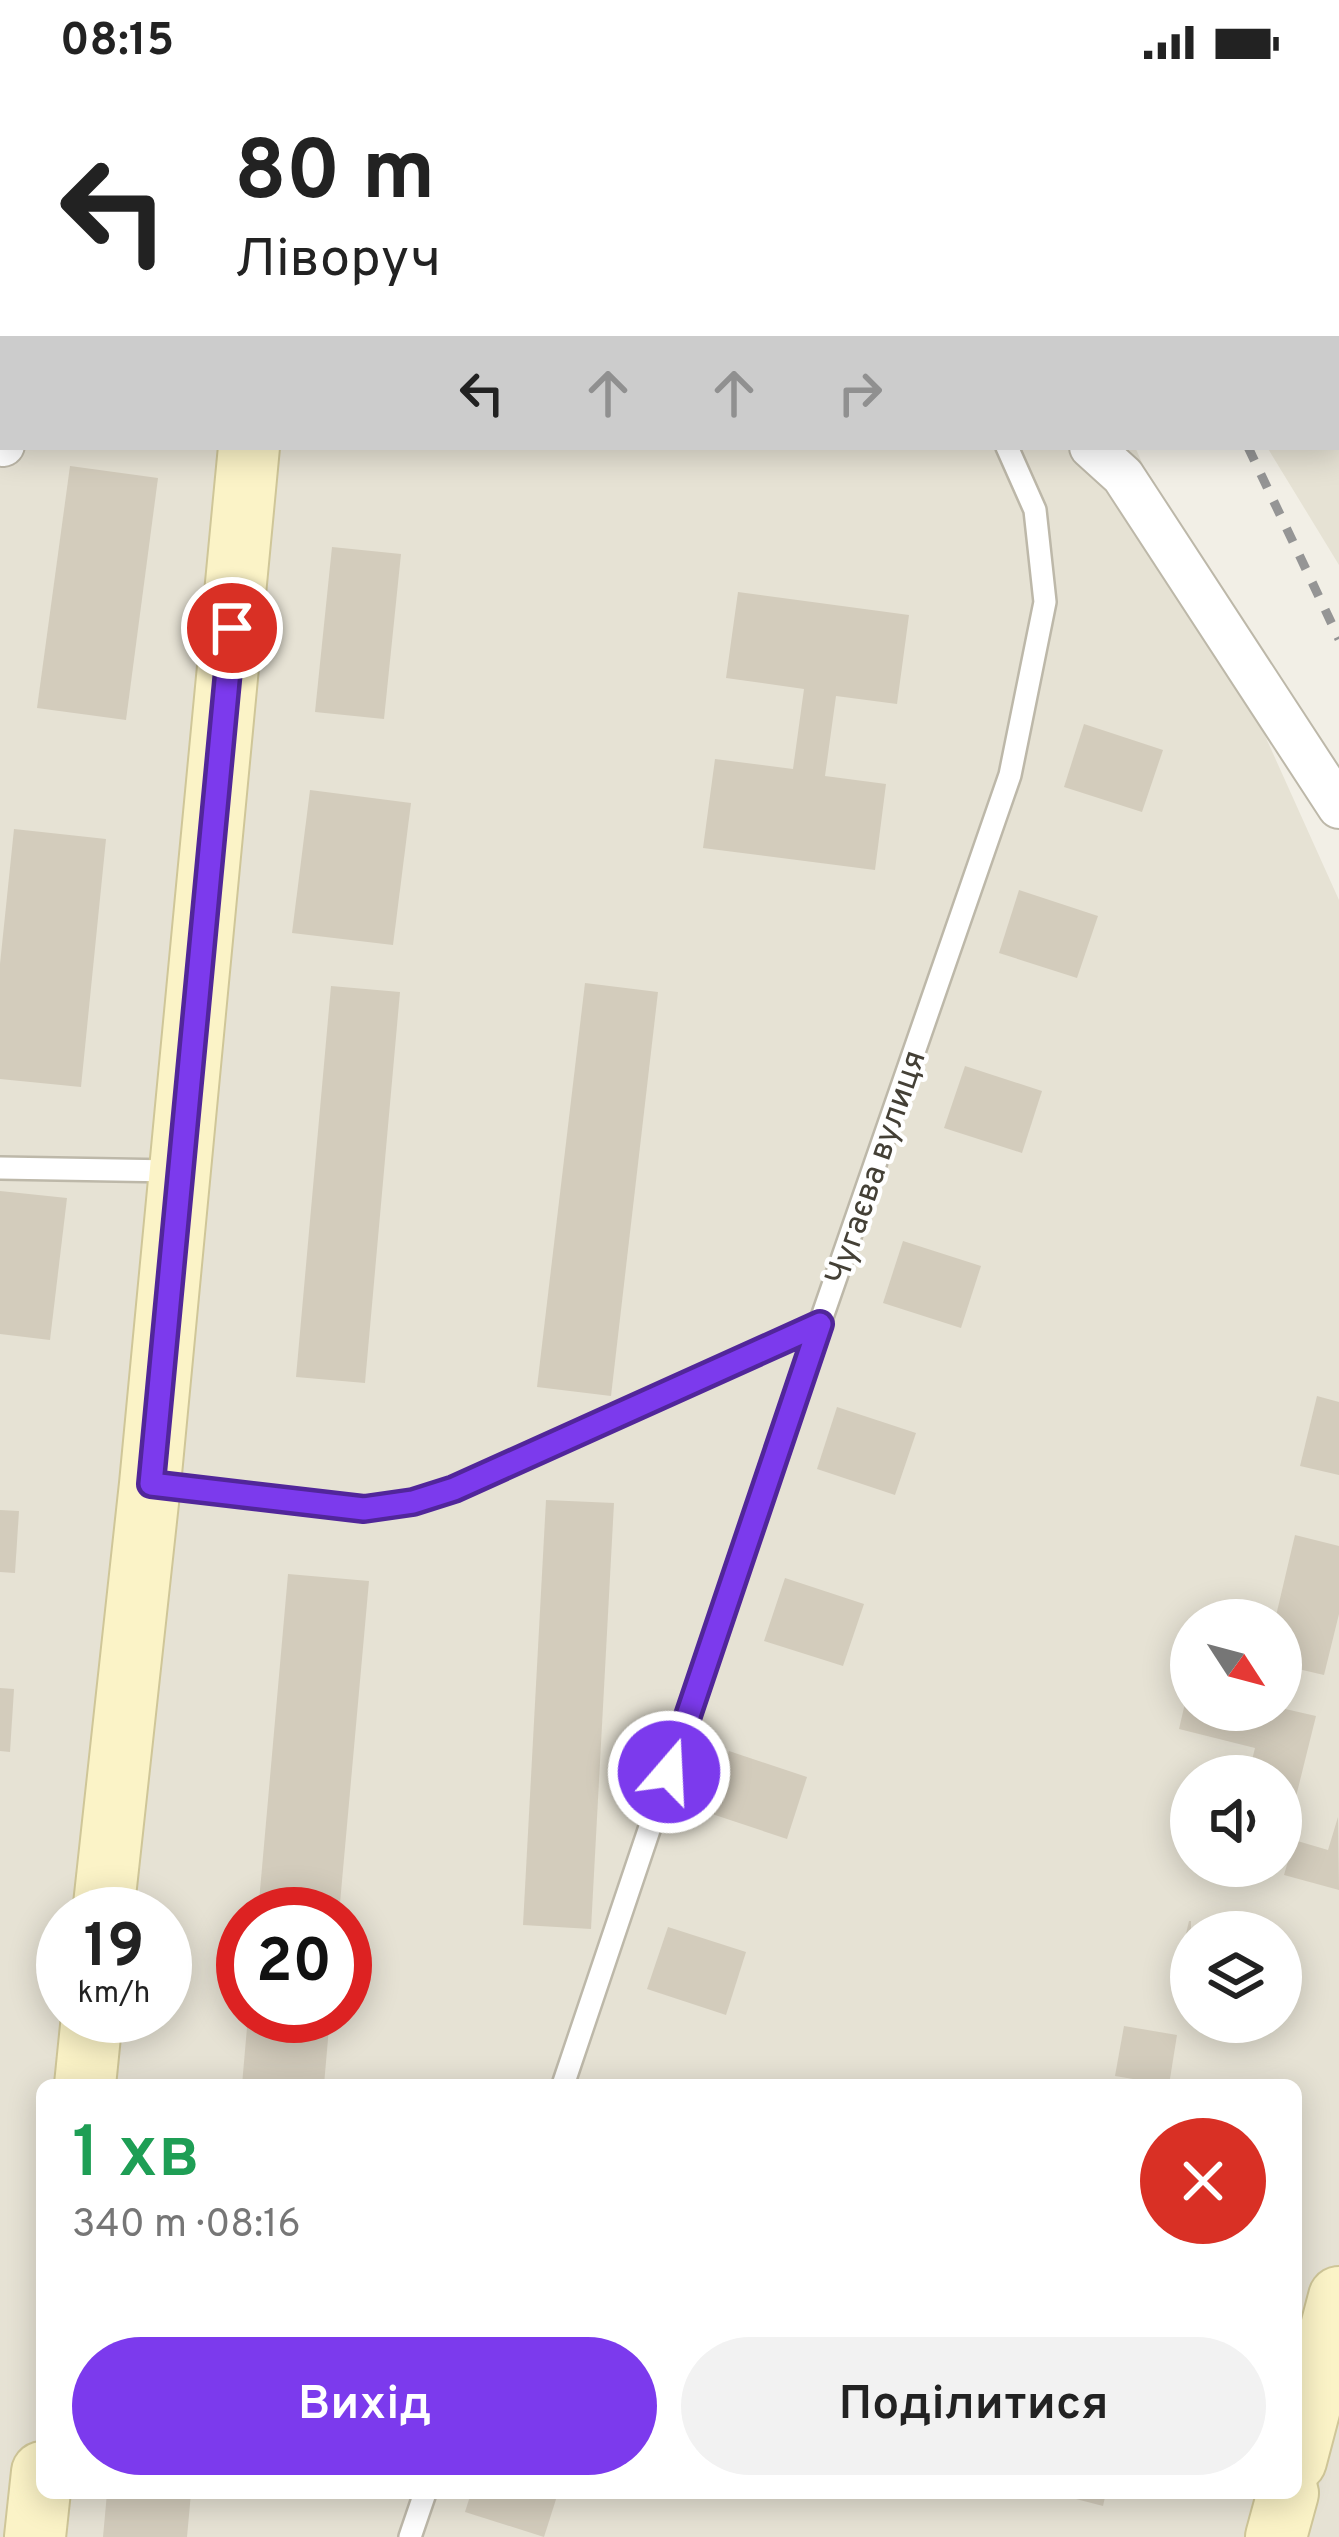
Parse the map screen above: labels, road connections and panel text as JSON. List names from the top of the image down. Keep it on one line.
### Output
{"streets":{"lane":["Чугаєва вулиця"]},"north":"bottom right","page":{"status":"08:15","turn":["80 m","Ліворуч"],"speed":"19 km/h","limit":"20","heading":["1 хв","340 m · 08:16"],"buttons":["Вихід","Поділитися"]}}
